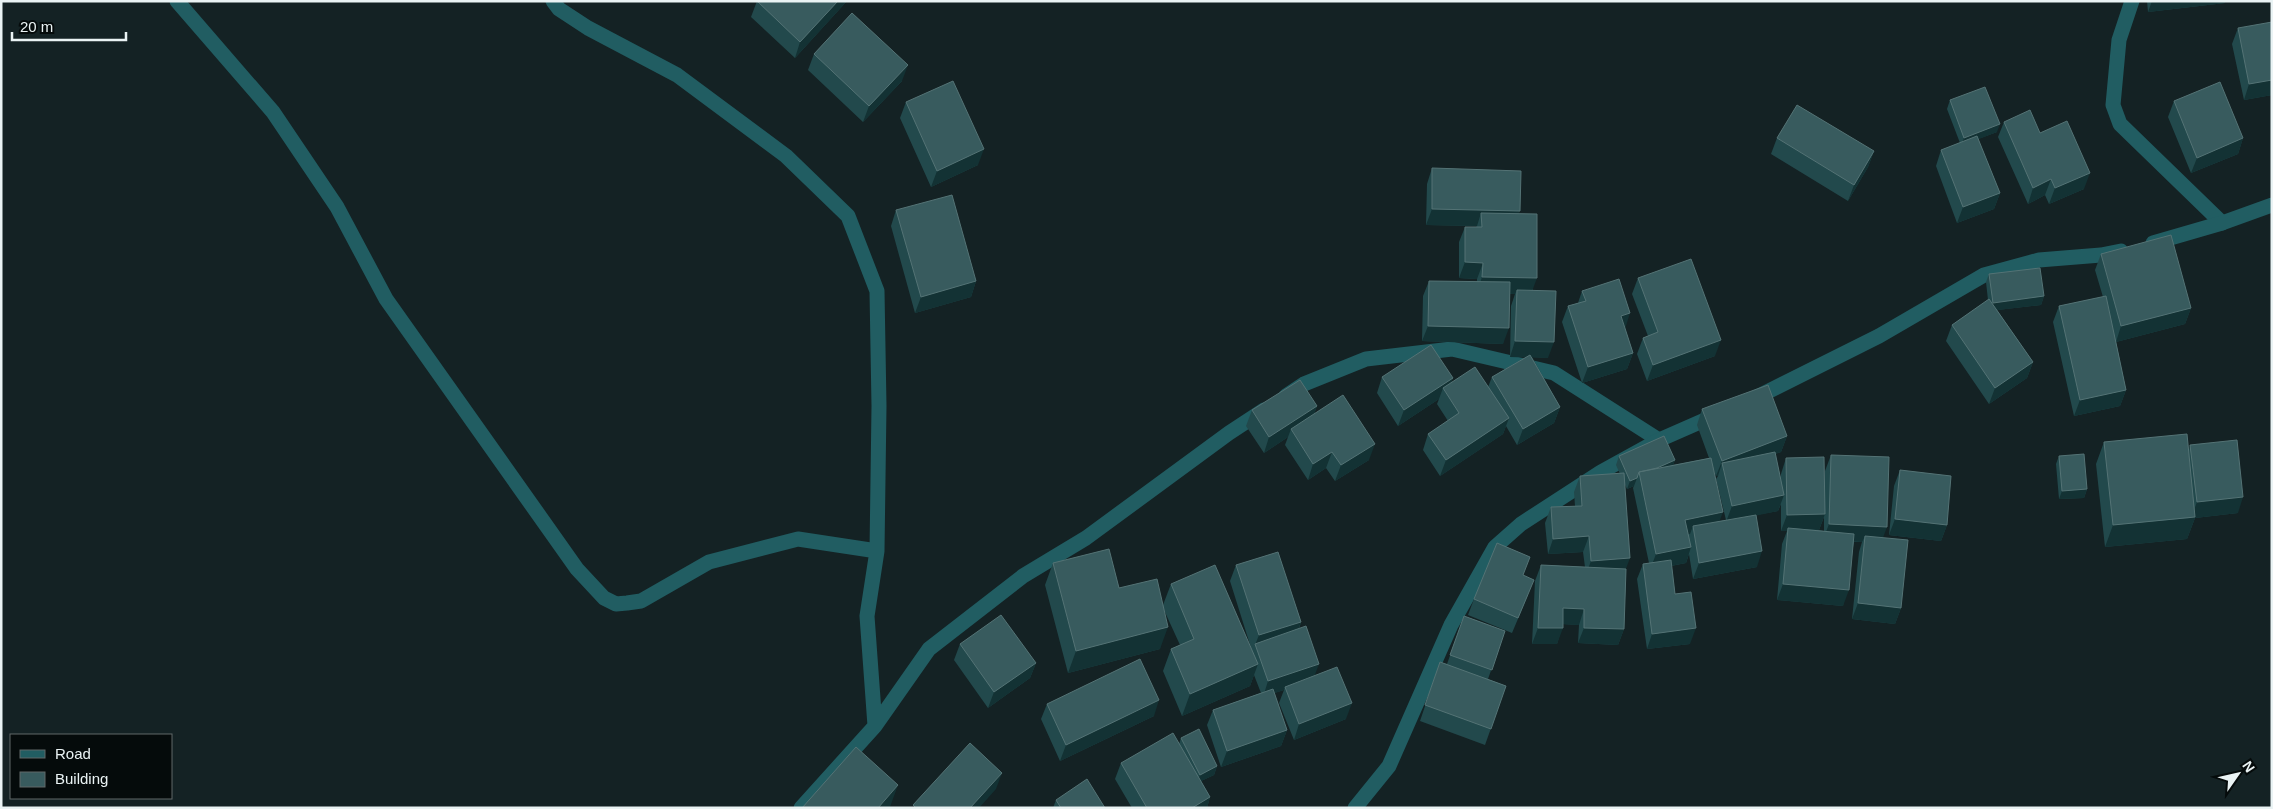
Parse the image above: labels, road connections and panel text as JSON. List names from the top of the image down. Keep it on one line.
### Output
{"legend":["Road","Building"],"scale_bar":"20 m","north":"top right"}
